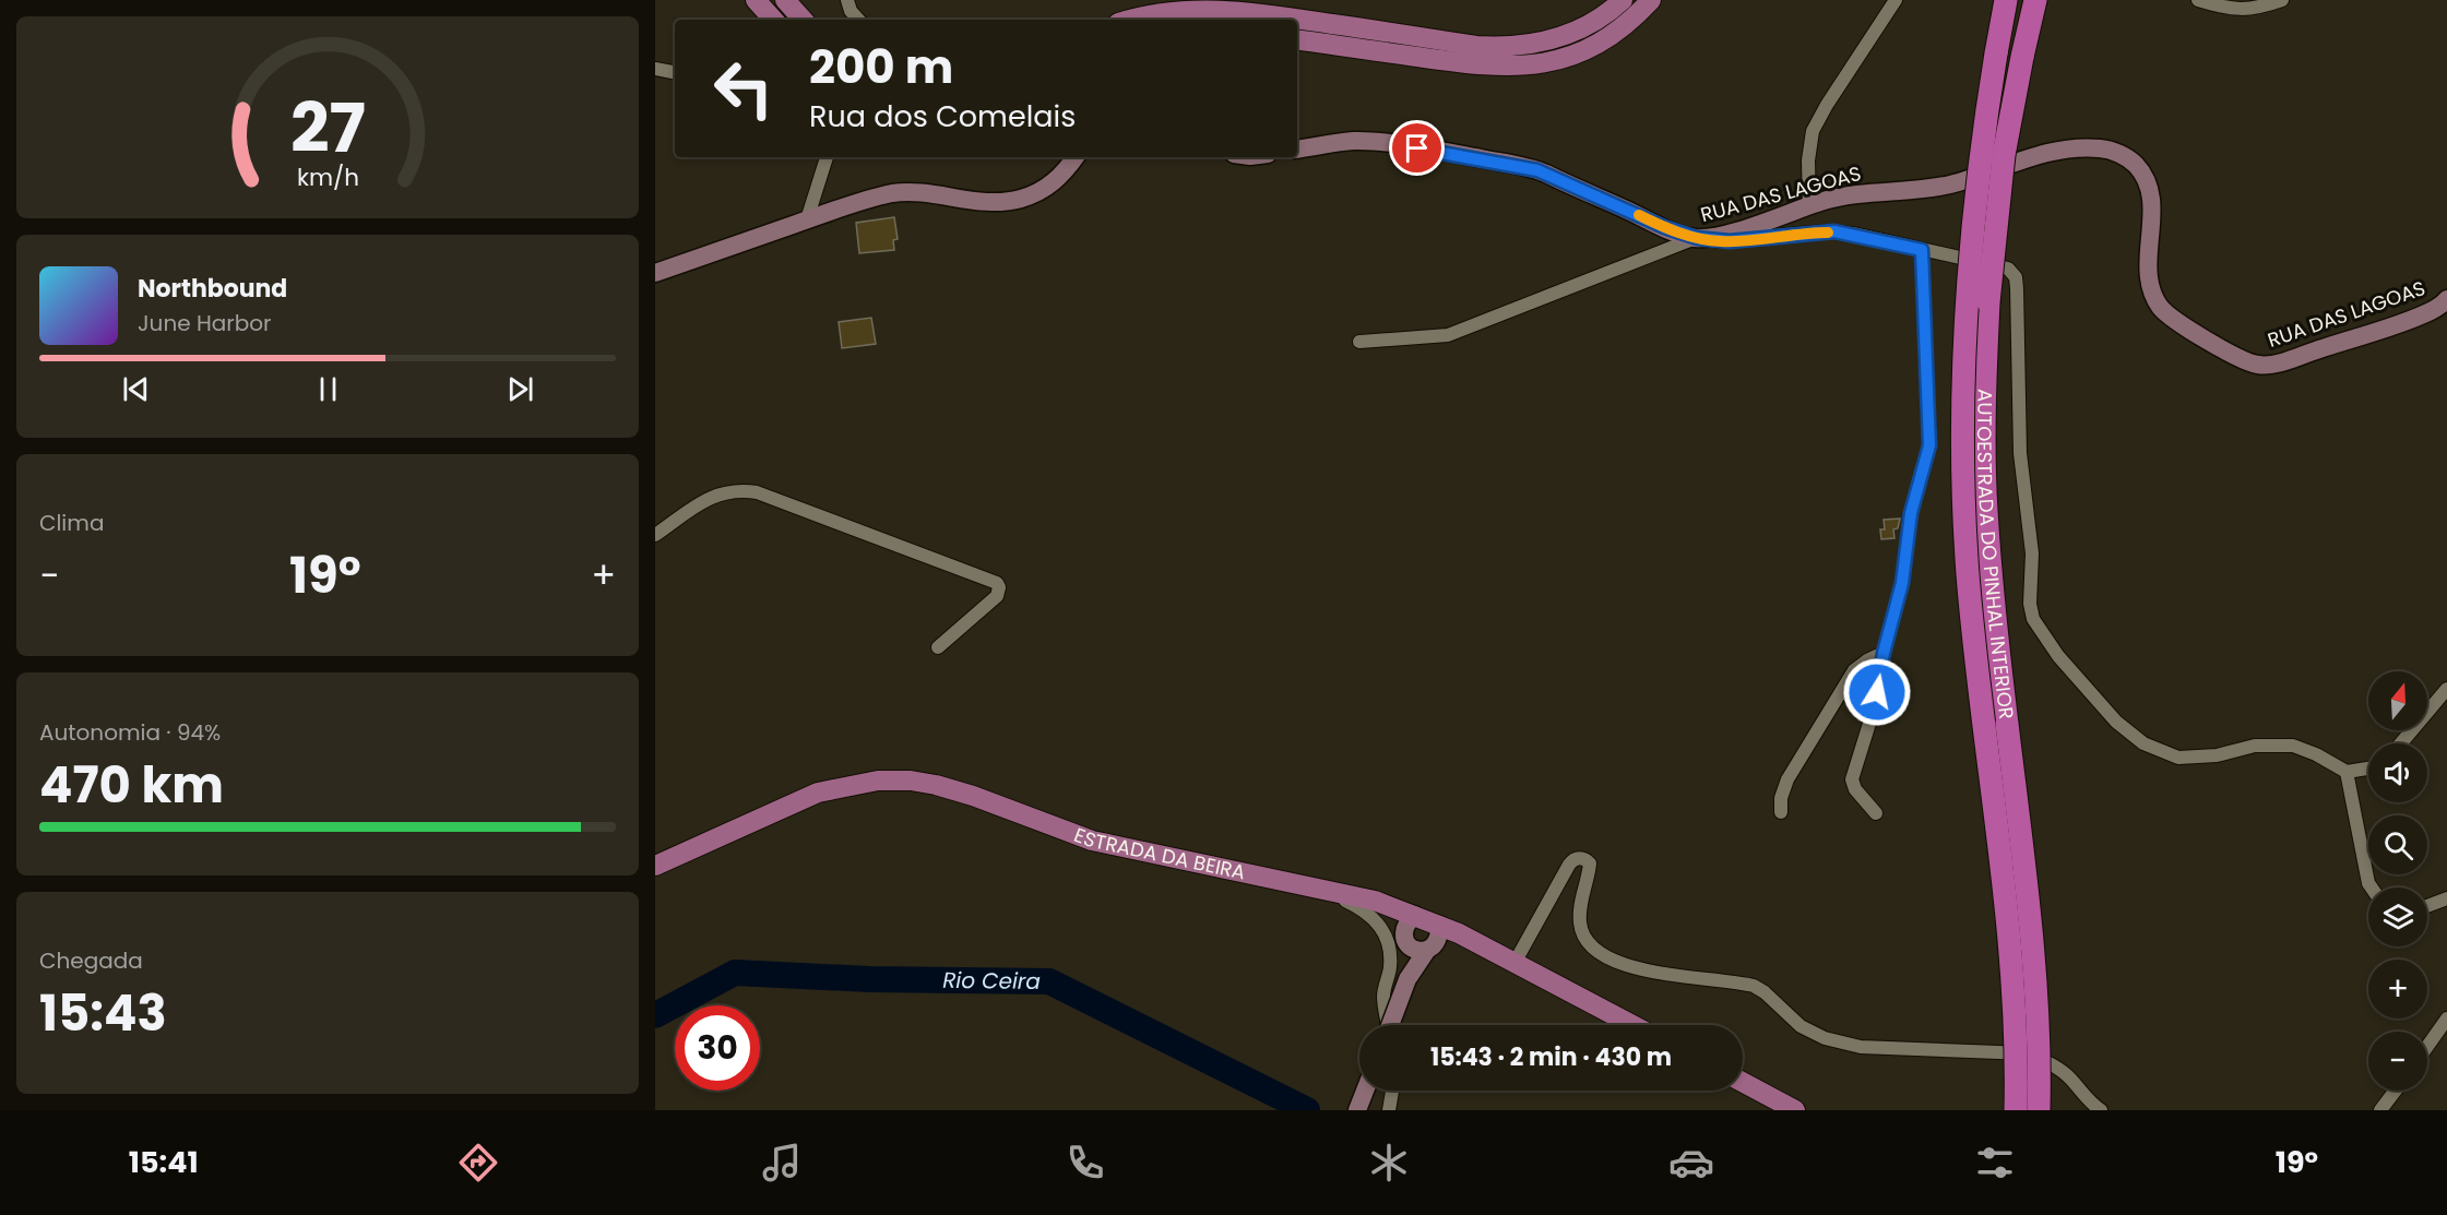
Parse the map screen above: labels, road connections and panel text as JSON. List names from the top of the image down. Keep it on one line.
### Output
{"streets":{"highway":["AUTOESTRADA DO PINHAL INTERIOR"],"main road":["ESTRADA DA BEIRA"],"street":["RUA DAS LAGOAS"]},"water":["Rio Ceira"],"north":"top","page":{"turn":["200 m","Rua dos Comelais"],"song":["Northbound","June Harbor"],"tile":["Clima",["Autonomia · 94%","470 km"],["Chegada","15:43"]],"heat":["−","19°","+"],"map_buttons":["+","−"],"limit":"30","trip":"15:43 · 2 min · 430 m","tabs":["15:41","19°"],"gauge":["27","km/h"]}}
